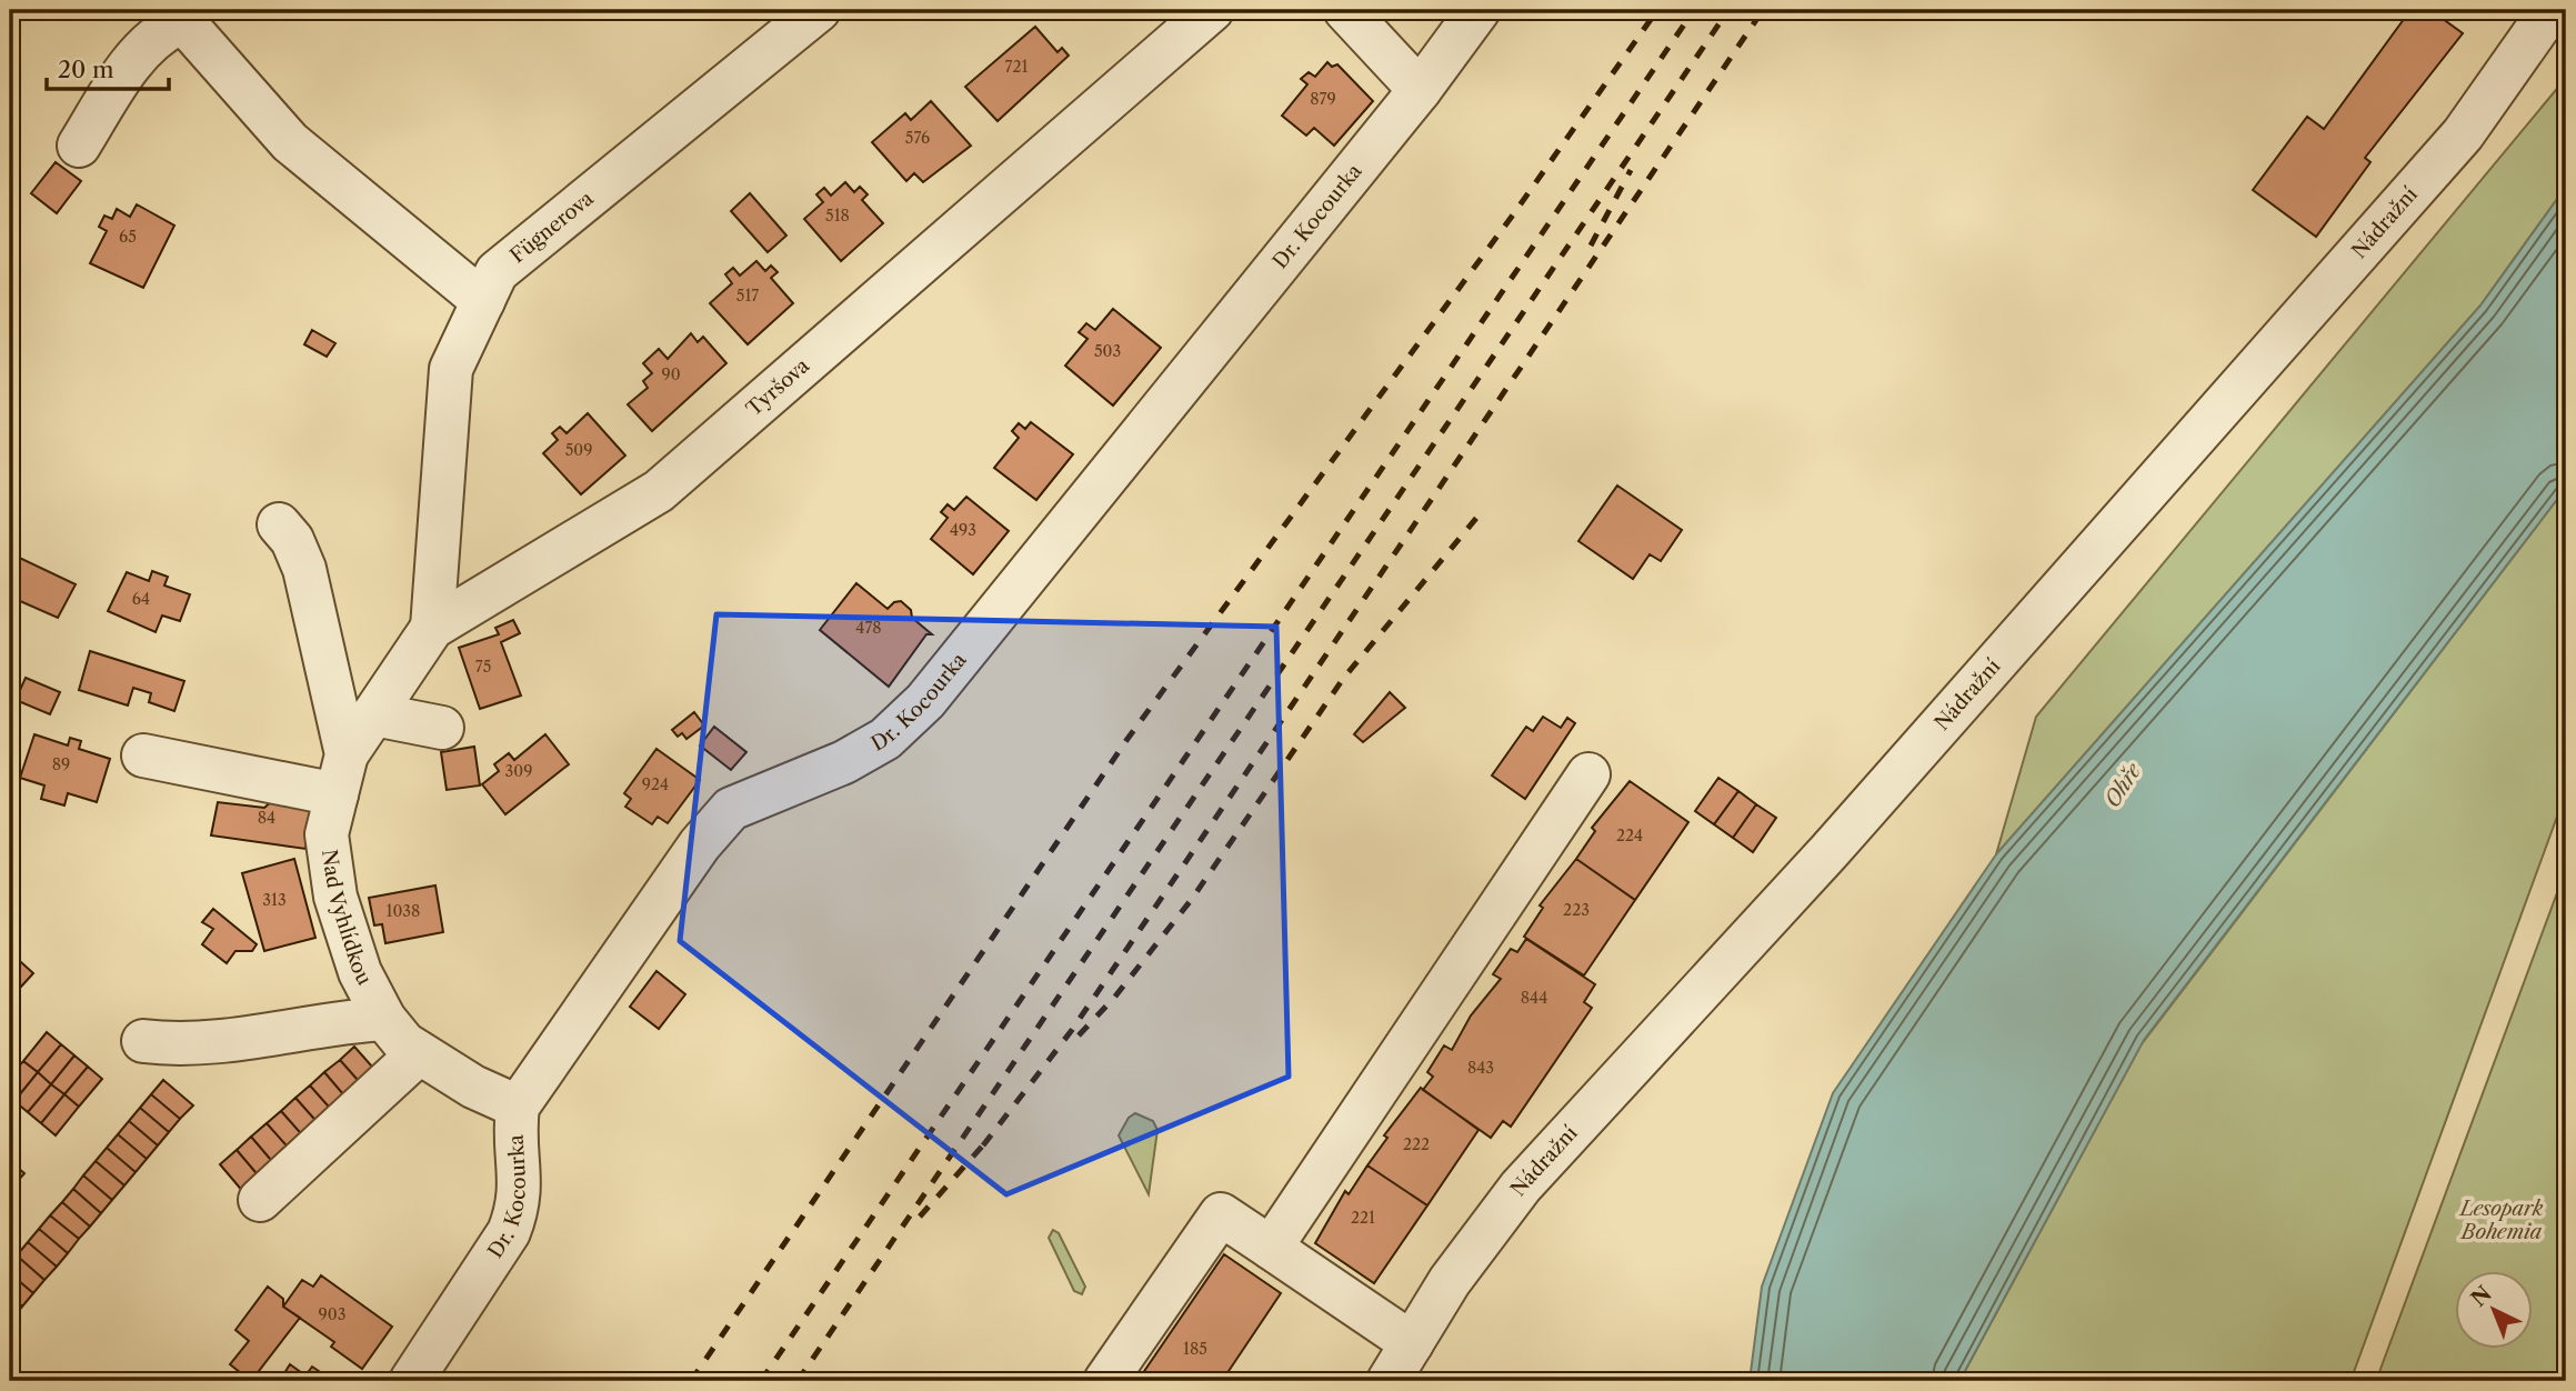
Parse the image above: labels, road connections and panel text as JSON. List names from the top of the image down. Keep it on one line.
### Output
{"streets":{"street":["Dr. Kocourka","Nádražní","Fügnerova","Tyršova","Nad Vyhlídkou"]},"crossings":[["Dr. Kocourka","Nad Vyhlídkou"],["Fügnerova","Tyršova"],["Tyršova","Nad Vyhlídkou"]],"water":["Ohře"],"parks":["Lesopark Bohemia"],"house_numbers":["721","879","576","518","65","517","503","90","509","493","64","478","75","89","309","924","84","224","313","223","1038","844","843","222","221","903","185"],"scale_bar":"20 m","north":"top left"}
